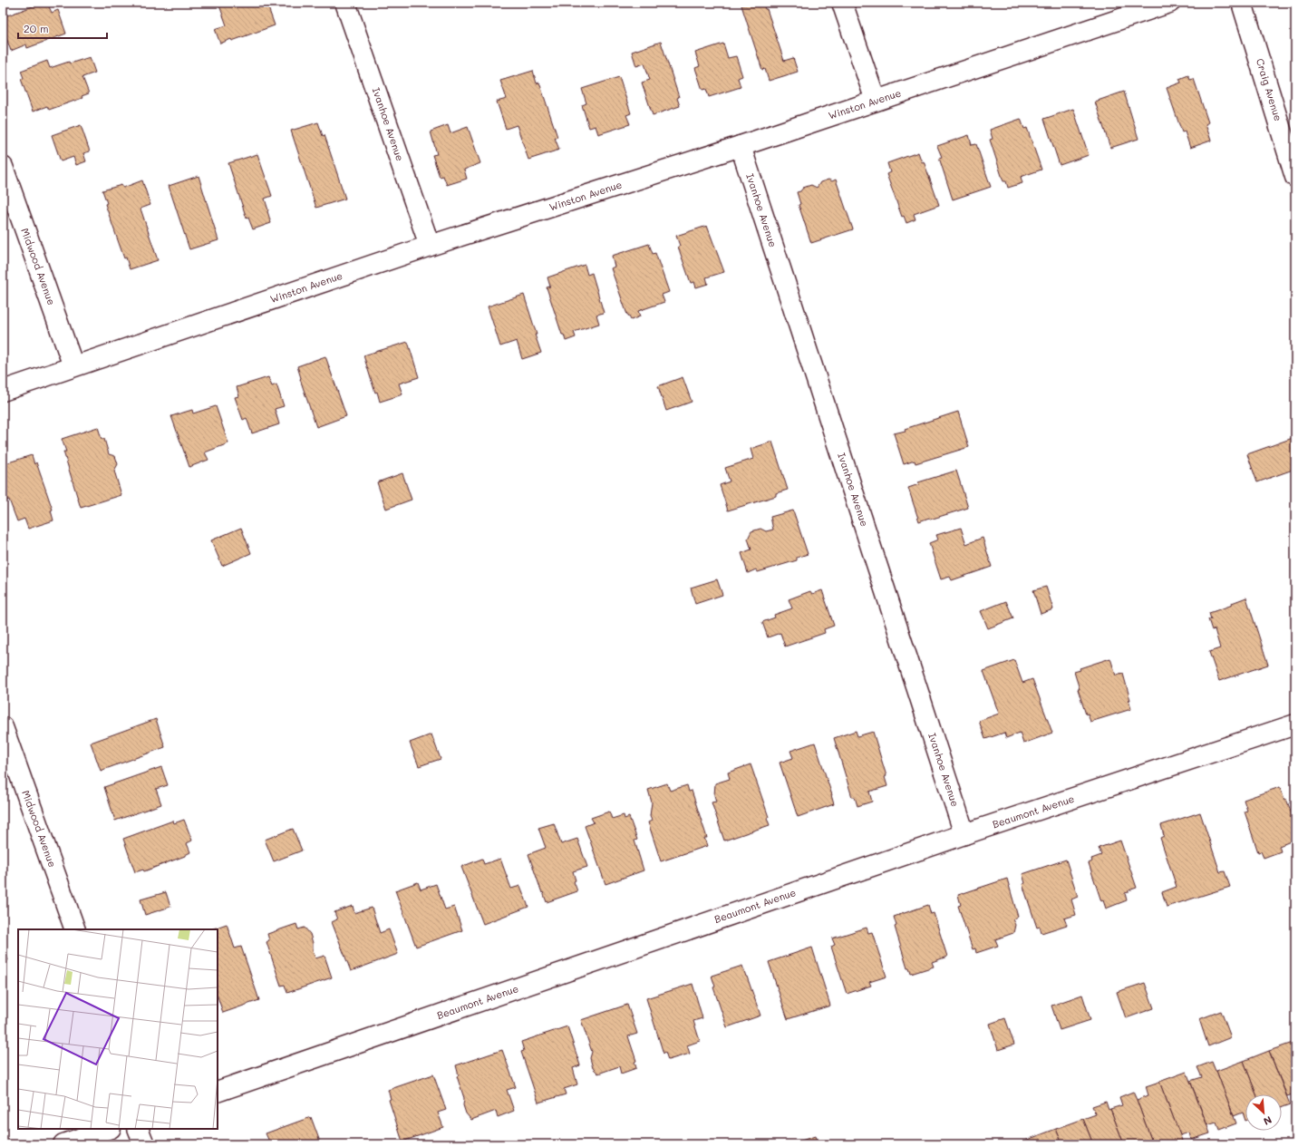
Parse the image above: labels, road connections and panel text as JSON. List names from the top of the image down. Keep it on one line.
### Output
{"streets":{"street":["Craig Avenue","Winston Avenue","Ivanhoe Avenue","Midwood Avenue","Beaumont Avenue"]},"crossings":[["Winston Avenue","Ivanhoe Avenue"],["Winston Avenue","Midwood Avenue"],["Ivanhoe Avenue","Beaumont Avenue"]],"scale_bar":"20 m","north":"bottom right"}
